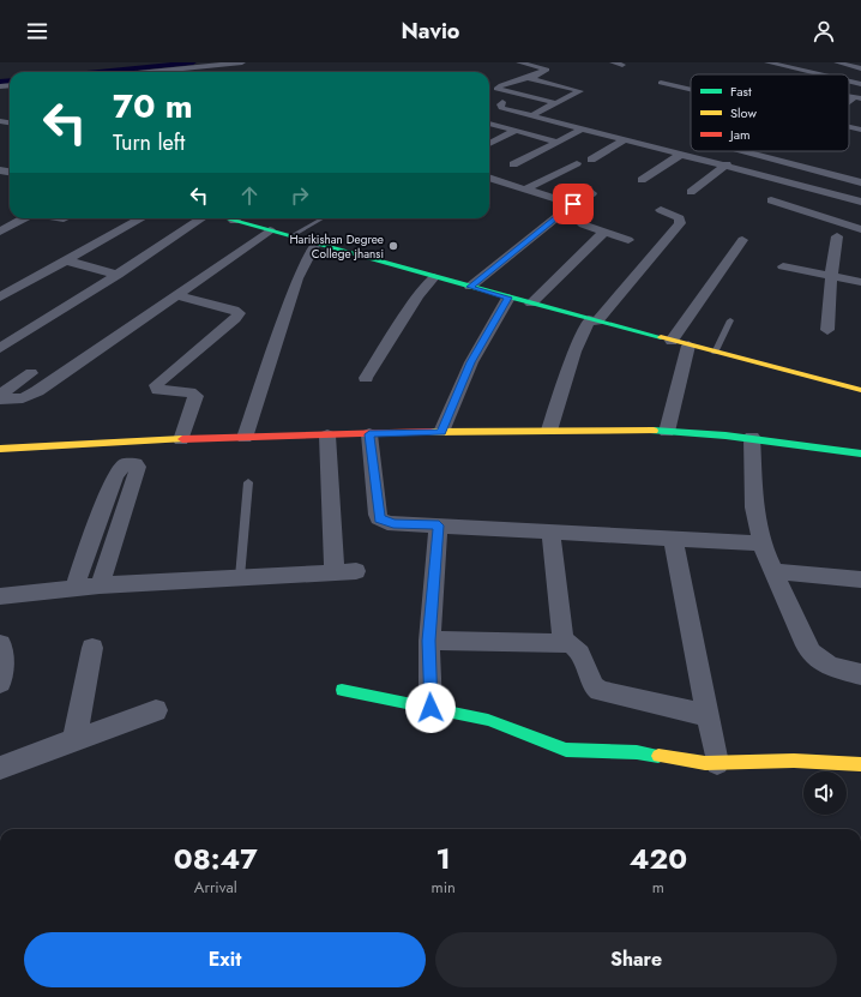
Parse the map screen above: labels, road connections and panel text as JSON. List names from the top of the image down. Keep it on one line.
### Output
{"places":["Harikishan Degree College jhansi"],"legend":["Fast","Slow","Jam"],"page":{"header":"Navio","turn":["70 m","Turn left"],"eta":["08:47","Arrival","1","min","420","m"],"buttons":["Exit","Share"]}}
